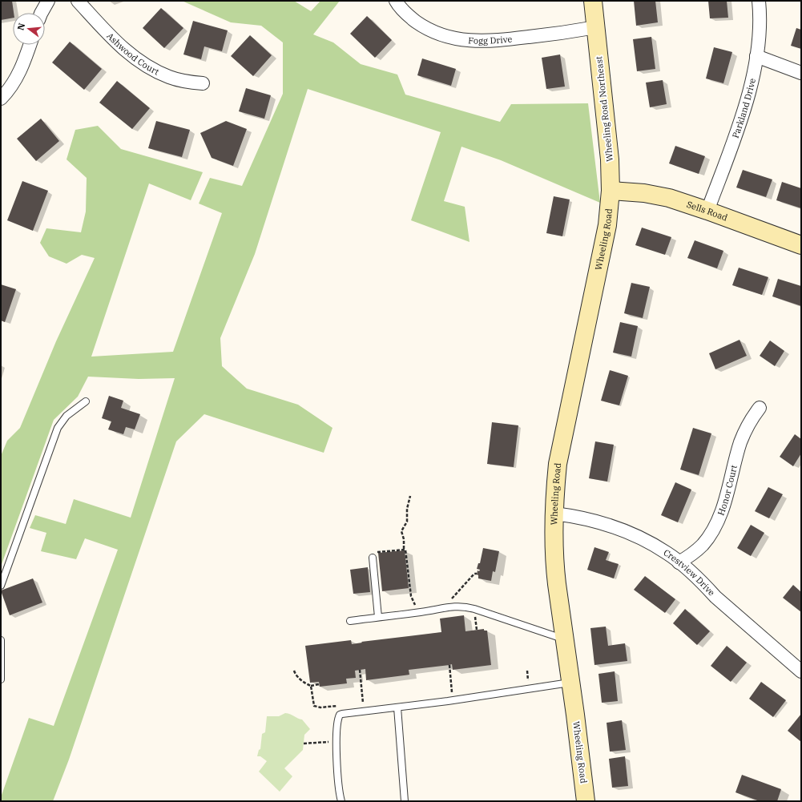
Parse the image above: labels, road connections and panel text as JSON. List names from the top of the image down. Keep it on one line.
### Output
{"streets":{"street":["Fogg Drive","Ashwood Court","Parkland Drive","Wheeling Road Northeast","Sells Road","Wheeling Road","Honor Court","Crestview Drive"]},"crossings":[["Fogg Drive","Wheeling Road Northeast"],["Parkland Drive","Sells Road"],["Wheeling Road Northeast","Sells Road"],["Wheeling Road Northeast","Wheeling Road"],["Sells Road","Wheeling Road"],["Wheeling Road","Crestview Drive"],["Honor Court","Crestview Drive"]],"north":"left"}
